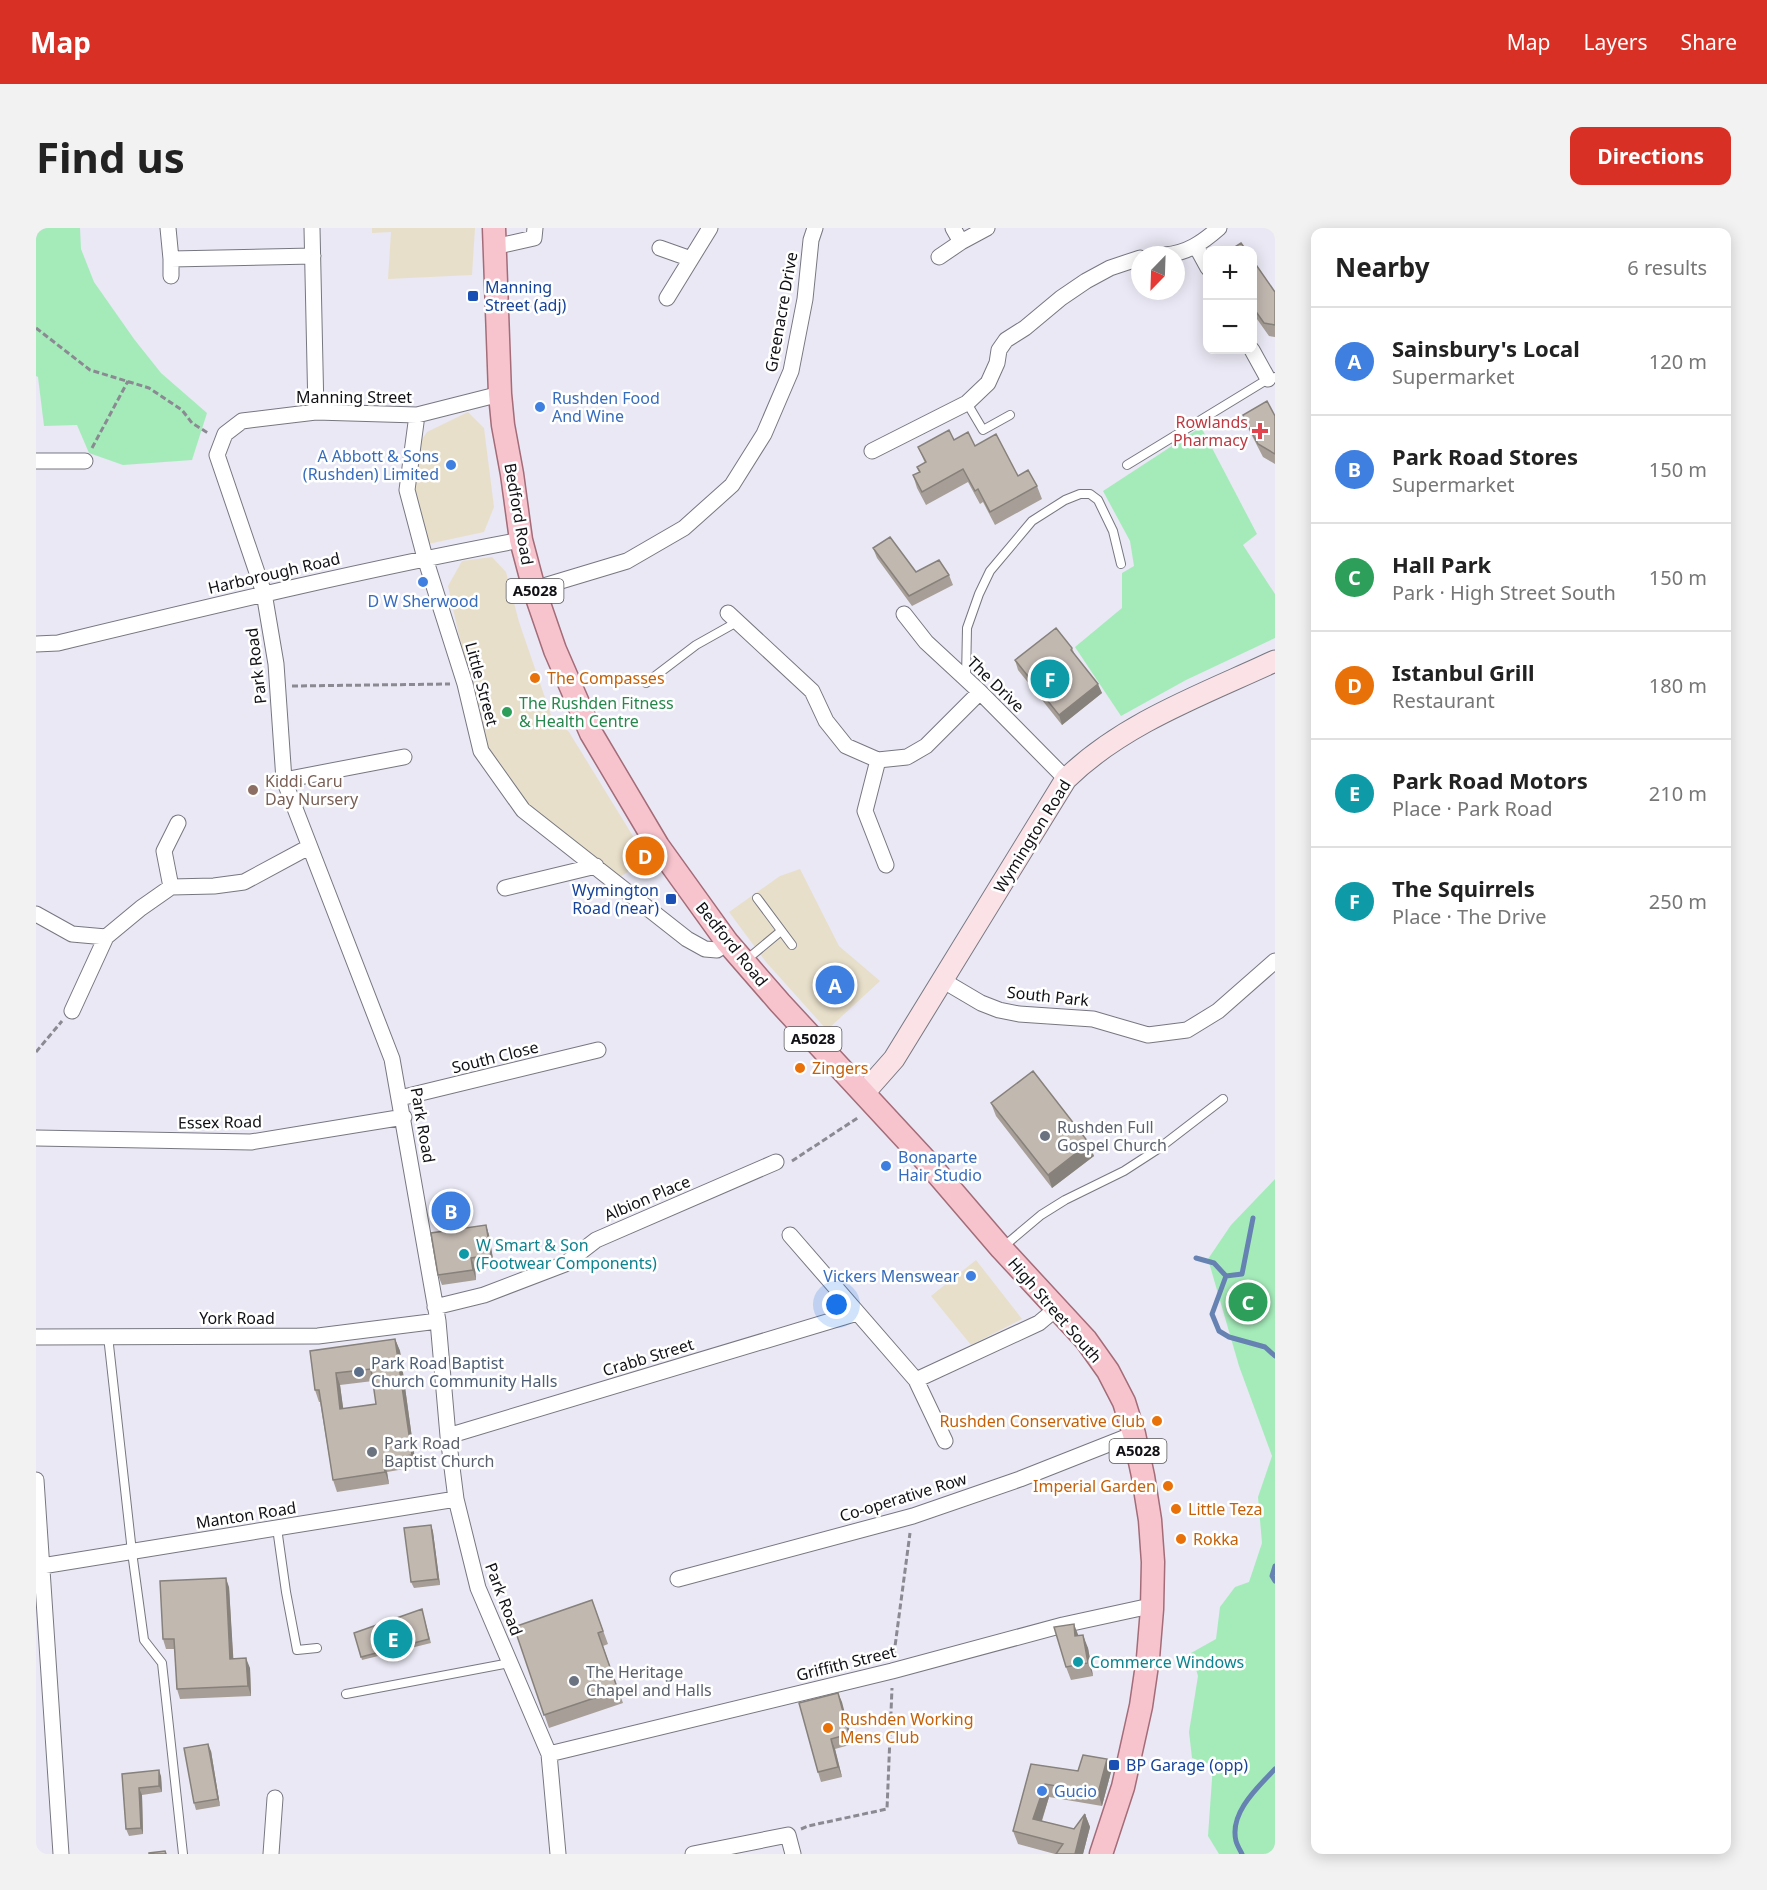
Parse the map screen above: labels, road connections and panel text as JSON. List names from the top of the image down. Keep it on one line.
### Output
{"streets":{"main road":["Bedford Road","A5028","High Street South"],"street":["Greenacre Drive","Manning Street","Harborough Road","Park Road","Little Street","The Drive","Wymington Road","South Park","South Close","Essex Road","Albion Place","York Road","Crabb Street","Co-operative Row","Manton Road","Griffith Street"]},"crossings":[["Greenacre Drive","Bedford Road"],["Manning Street","Bedford Road"],["Manning Street","Park Road"],["Manning Street","Little Street"],["Bedford Road","Harborough Road"],["Bedford Road","Little Street"],["Bedford Road","Wymington Road"],["Bedford Road","High Street South"],["Harborough Road","Park Road"],["Harborough Road","Little Street"],["Park Road","South Close"],["Park Road","Essex Road"],["Park Road","Albion Place"],["Park Road","York Road"],["Park Road","Crabb Street"],["Park Road","Manton Road"],["Park Road","Griffith Street"],["The Drive","Wymington Road"],["Wymington Road","South Park"],["Wymington Road","High Street South"],["Albion Place","York Road"],["High Street South","Co-operative Row"],["High Street South","Griffith Street"]],"places":{"transit":["Manning Street (adj)","Wymington Road (near)","BP Garage (opp)"],"other":["Rushden Food And Wine","A Abbott & Sons (Rushden) Limited","D W Sherwood","The Compasses","The Rushden Fitness & Health Centre","Kiddi Caru Day Nursery","Zingers","Rushden Full Gospel Church","Bonaparte Hair Studio","W Smart & Son (Footwear Components)","Vickers Menswear","Park Road Baptist Church Community Halls","Rushden Conservative Club","Park Road Baptist Church","Imperial Garden","Little Teza","Rokka","Commerce Windows","The Heritage Chapel and Halls","Rushden Working Mens Club","Gucio"],"health":["Rowlands Pharmacy"]},"north":"bottom left","page":{"header":"Map","nav":["Map","Layers","Share"],"buttons":"Directions","title":"Find us","heading":["Nearby","6 results"],"map_buttons":["+","−"],"list":[{"mark":"A","name":"Sainsbury's Local","note":"Supermarket","value":"120 m"},{"mark":"B","name":"Park Road Stores","note":"Supermarket","value":"150 m"},{"mark":"C","name":"Hall Park","note":"Park · High Street South","value":"150 m"},{"mark":"D","name":"Istanbul Grill","note":"Restaurant","value":"180 m"},{"mark":"E","name":"Park Road Motors","note":"Place · Park Road","value":"210 m"},{"mark":"F","name":"The Squirrels","note":"Place · The Drive","value":"250 m"}],"pins":["F","D","A","B","C","E"]}}
